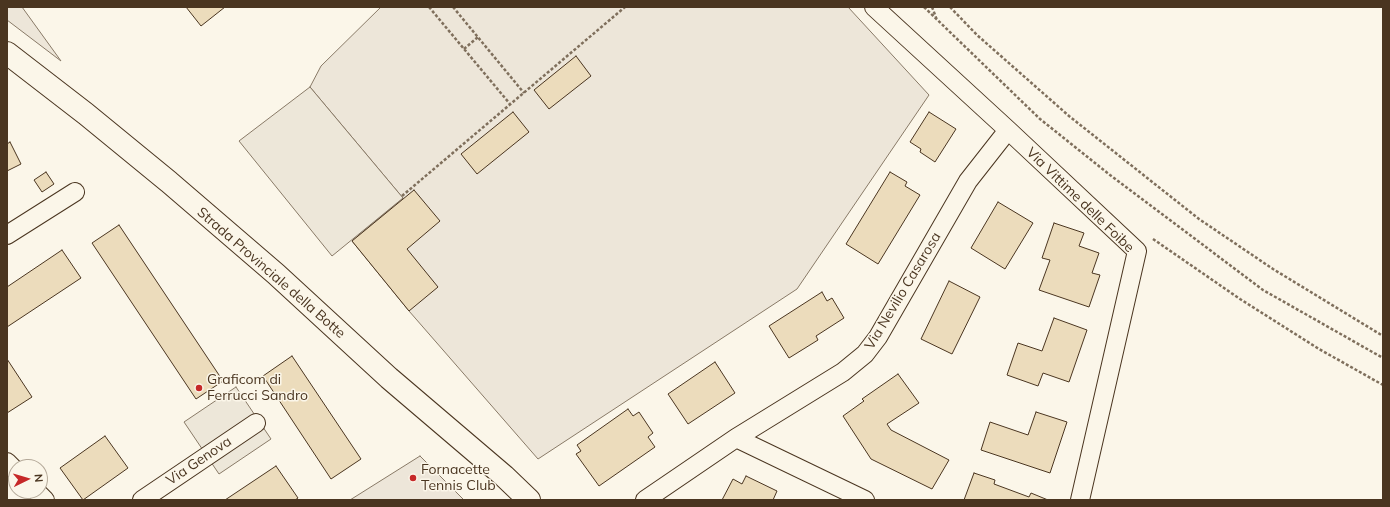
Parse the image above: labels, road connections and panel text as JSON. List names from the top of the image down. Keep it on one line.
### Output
{"streets":{"main road":["Strada Provinciale della Botte"],"street":["Via Vittime delle Foibe","Via Nevilio Casarosa","Via Genova"]},"crossings":[["Via Vittime delle Foibe","Via Nevilio Casarosa"]],"places":["Graficom di Ferrucci Sandro","Fornacette Tennis Club"],"north":"right"}
